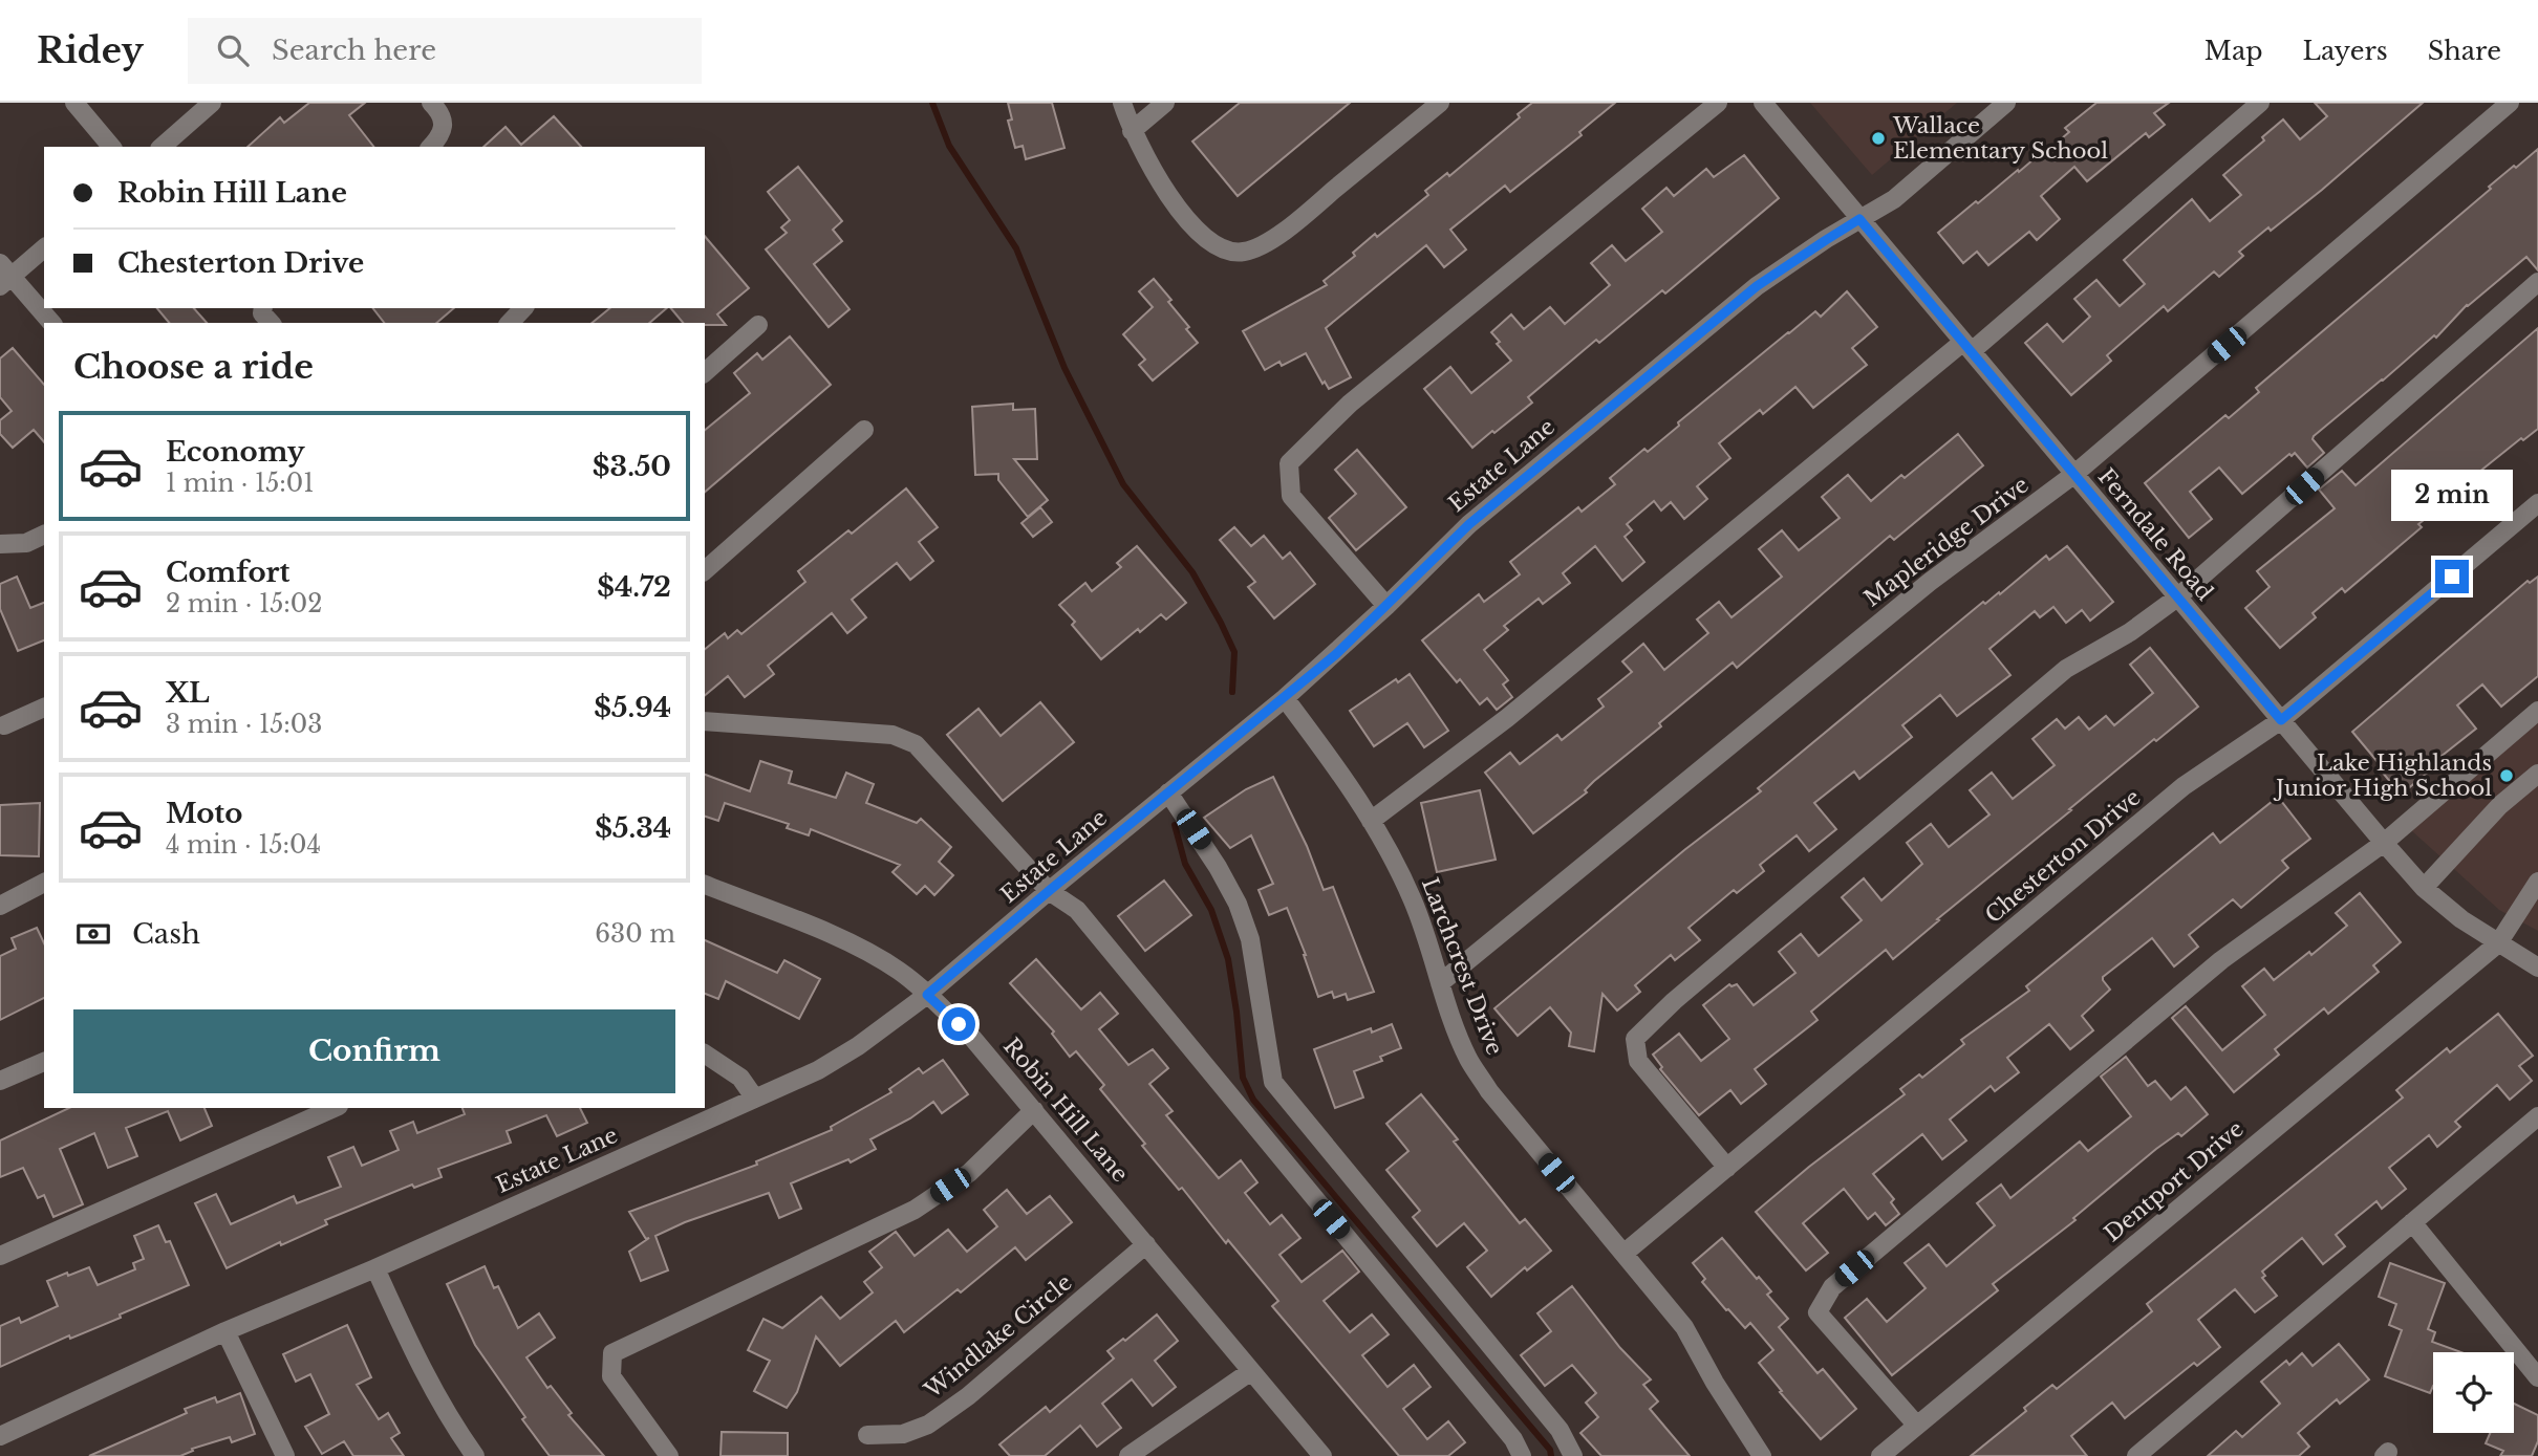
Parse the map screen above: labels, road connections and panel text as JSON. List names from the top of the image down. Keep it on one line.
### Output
{"streets":{"street":["Estate Lane","Ferndale Road","Mapleridge Drive","Chesterton Drive","Larchcrest Drive","Robin Hill Lane","Dentport Drive","Windlake Circle"]},"crossings":[["Estate Lane","Ferndale Road"],["Estate Lane","Larchcrest Drive"],["Estate Lane","Robin Hill Lane"],["Ferndale Road","Mapleridge Drive"],["Ferndale Road","Chesterton Drive"],["Ferndale Road","Dentport Drive"],["Mapleridge Drive","Larchcrest Drive"],["Chesterton Drive","Larchcrest Drive"],["Robin Hill Lane","Windlake Circle"]],"places":["Wallace Elementary School","Lake Highlands Junior High School"],"page":{"header":"Ridey","search":"Search here","nav":["Map","Layers","Share"],"banner":["Robin Hill Lane","Chesterton Drive"],"heading":"Choose a ride","list":[{"name":"Economy","note":"1 min · 15:01","value":"$3.50"},{"name":"Comfort","note":"2 min · 15:02","value":"$4.72"},{"name":"XL","note":"3 min · 15:03","value":"$5.94"},{"name":"Moto","note":"4 min · 15:04","value":"$5.34"}],"bubble":"2 min","pay":["Cash","630 m"],"buttons":"Confirm"}}
